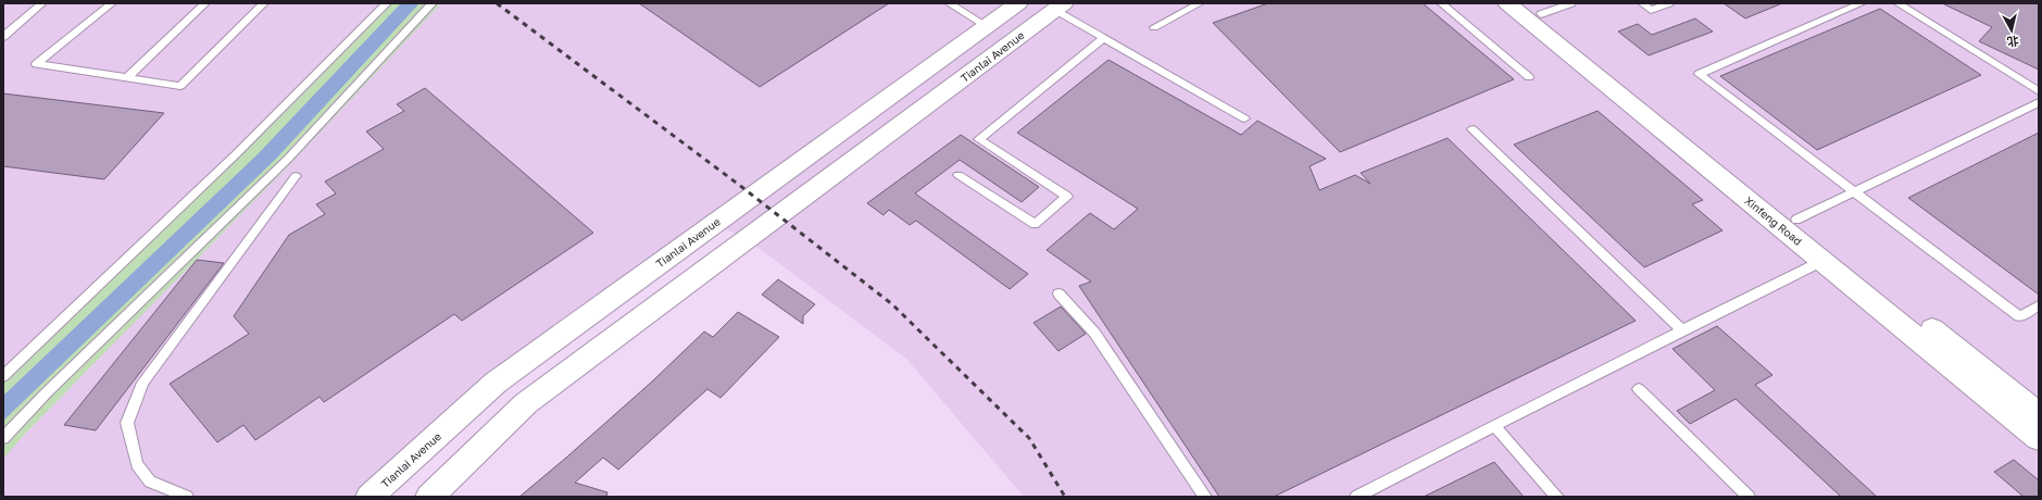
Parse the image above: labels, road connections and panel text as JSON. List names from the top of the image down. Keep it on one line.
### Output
{"streets":{"main road":["Tianlai Avenue","Xinfeng Road"]},"north":"bottom"}
